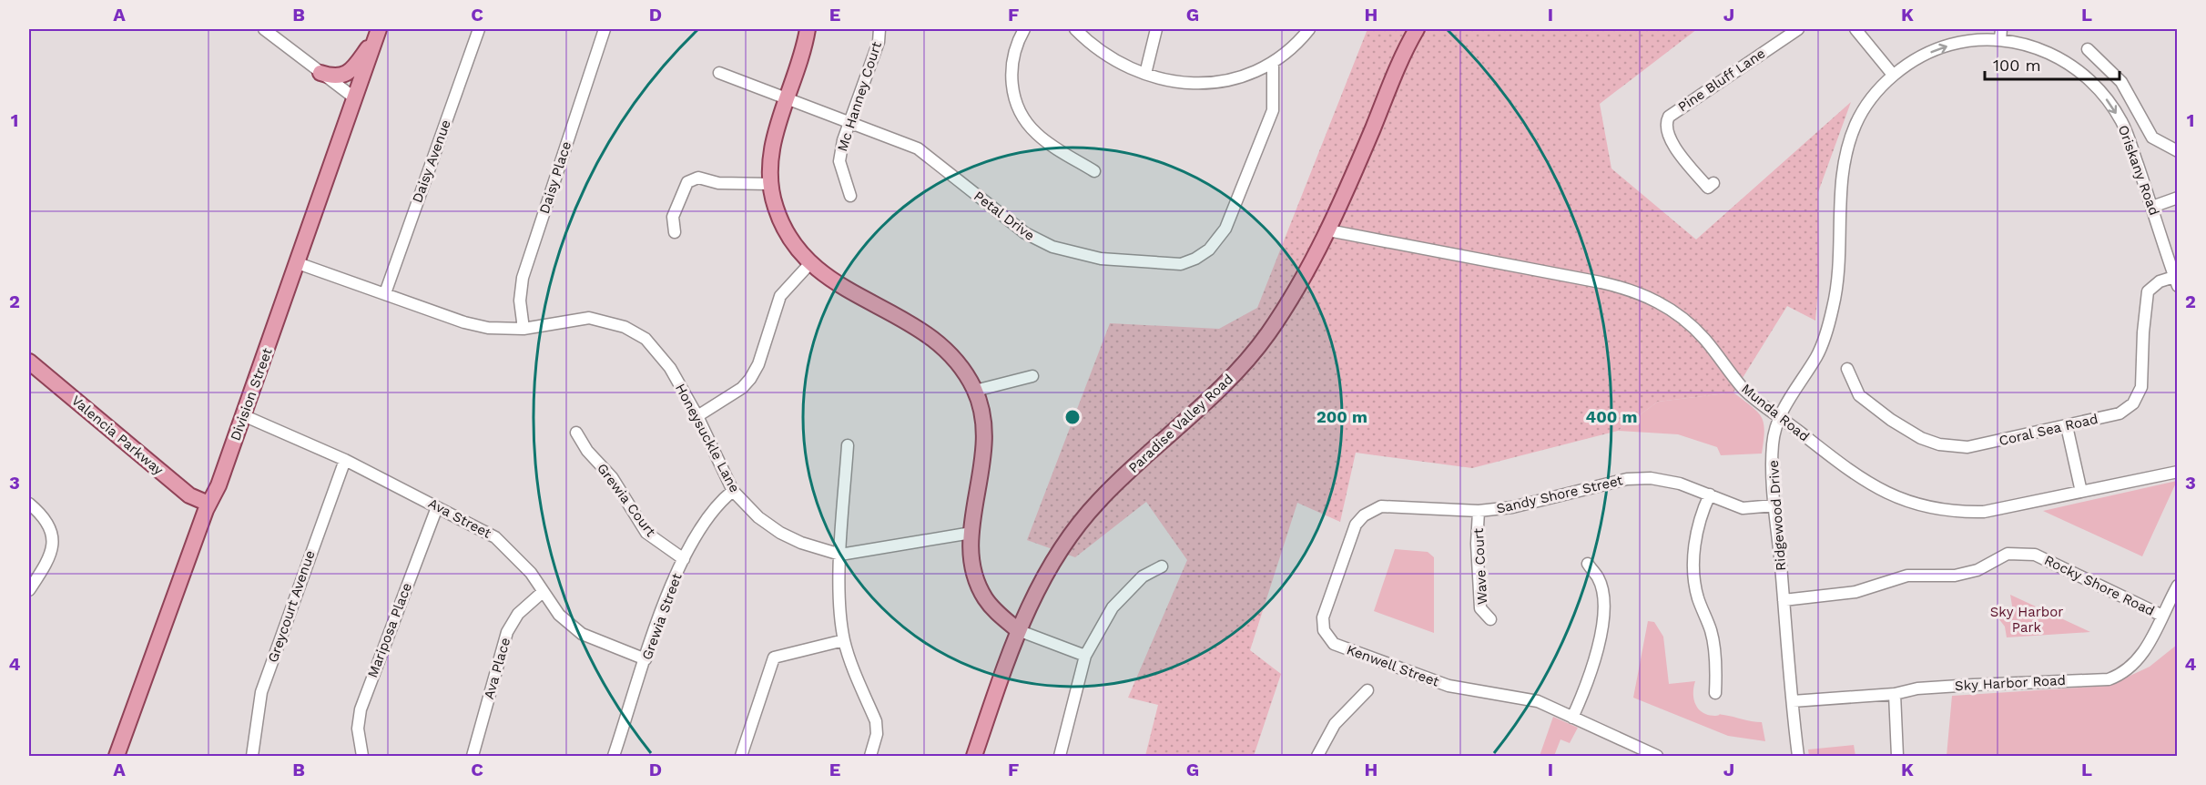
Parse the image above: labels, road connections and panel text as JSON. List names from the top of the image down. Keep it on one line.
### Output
{"streets":{"main road":["Division Street","Paradise Valley Road","Valencia Parkway"],"street":["Pine Bluff Lane","Mc Hanney Court","Daisy Avenue","Oriskany Road","Daisy Place","Petal Drive","Munda Road","Coral Sea Road","Honeysuckle Lane","Sandy Shore Street","Grewia Court","Ridgewood Drive","Ava Street","Wave Court","Rocky Shore Road","Greycourt Avenue","Grewia Street","Mariposa Place","Kenwell Street","Ava Place","Sky Harbor Road"]},"crossings":[["Mc Hanney Court","Petal Drive"],["Daisy Avenue","Honeysuckle Lane"],["Oriskany Road","Coral Sea Road"],["Oriskany Road","Ridgewood Drive"],["Daisy Place","Honeysuckle Lane"],["Division Street","Valencia Parkway"],["Division Street","Honeysuckle Lane"],["Division Street","Ava Street"],["Munda Road","Paradise Valley Road"],["Munda Road","Ridgewood Drive"],["Honeysuckle Lane","Grewia Street"],["Sandy Shore Street","Ridgewood Drive"],["Sandy Shore Street","Wave Court"],["Sandy Shore Street","Kenwell Street"],["Grewia Court","Grewia Street"],["Ridgewood Drive","Rocky Shore Road"],["Ridgewood Drive","Sky Harbor Road"],["Ava Street","Greycourt Avenue"],["Ava Street","Grewia Street"],["Ava Street","Mariposa Place"],["Ava Street","Ava Place"],["Rocky Shore Road","Sky Harbor Road"]],"parks":["Sky Harbor Park"],"scale_bar":"100 m","grid":{"columns":["A","B","C","D","E","F","G","H","I","J","K","L"],"rows":["1","2","3","4"]},"rings":["200 m","400 m"]}
